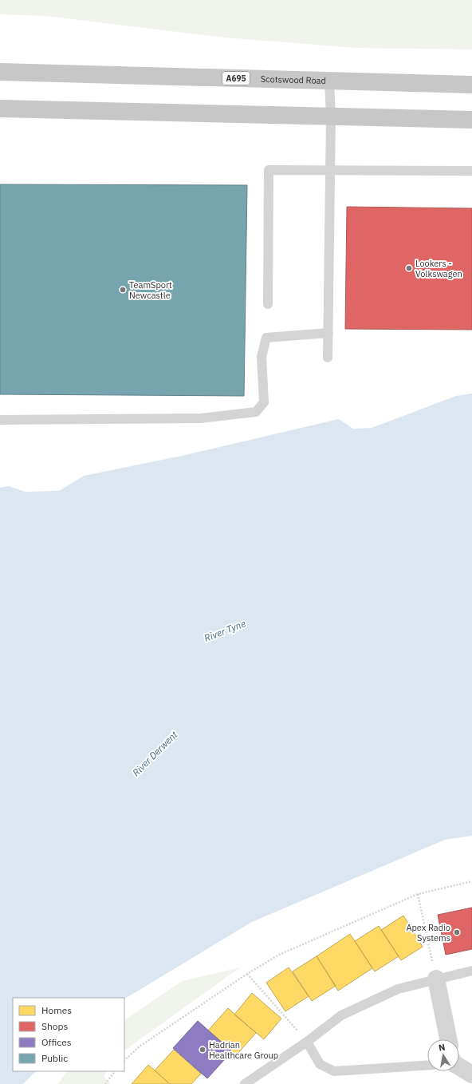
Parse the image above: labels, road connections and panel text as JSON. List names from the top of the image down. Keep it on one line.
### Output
{"streets":{"main road":["A695","Scotswood Road"]},"water":["River Tyne","River Derwent"],"places":["Lookers - Volkswagen","TeamSport Newcastle","Apex Radio Systems","Hadrian Healthcare Group"],"legend":["Homes","Shops","Offices","Public"],"north":"top"}
